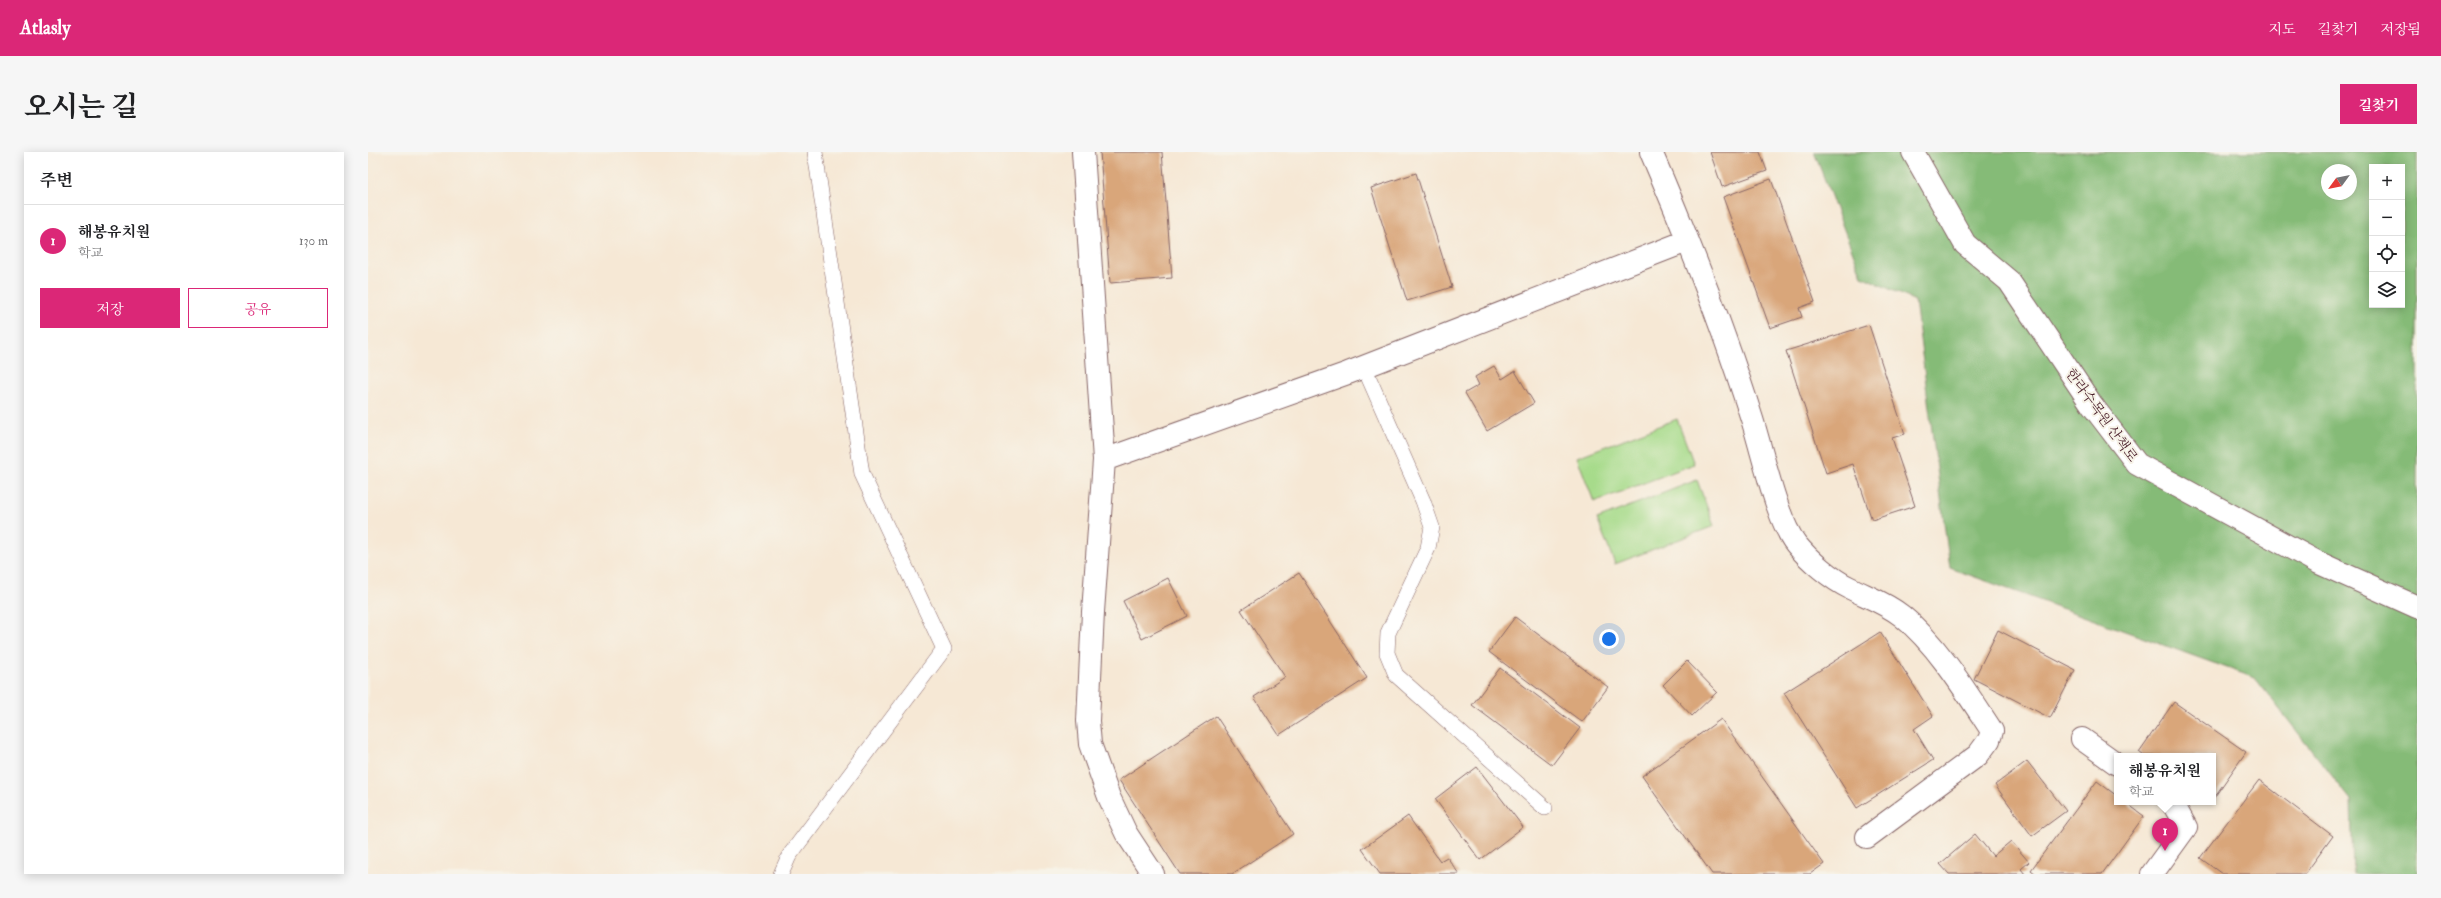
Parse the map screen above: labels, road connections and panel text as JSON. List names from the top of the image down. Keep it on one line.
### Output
{"streets":{"street":["한라수목원 산책로"]},"north":"bottom left","page":{"header":"Atlasly","nav":["지도","길찾기","저장됨"],"title":"오시는 길","buttons":["길찾기",["저장","공유"]],"heading":"주변","map_buttons":["+","−"],"list":[{"mark":"1","name":"해봉유치원","note":"학교","value":"130 m"}],"popup":["해봉유치원","학교"],"pins":"1"}}
